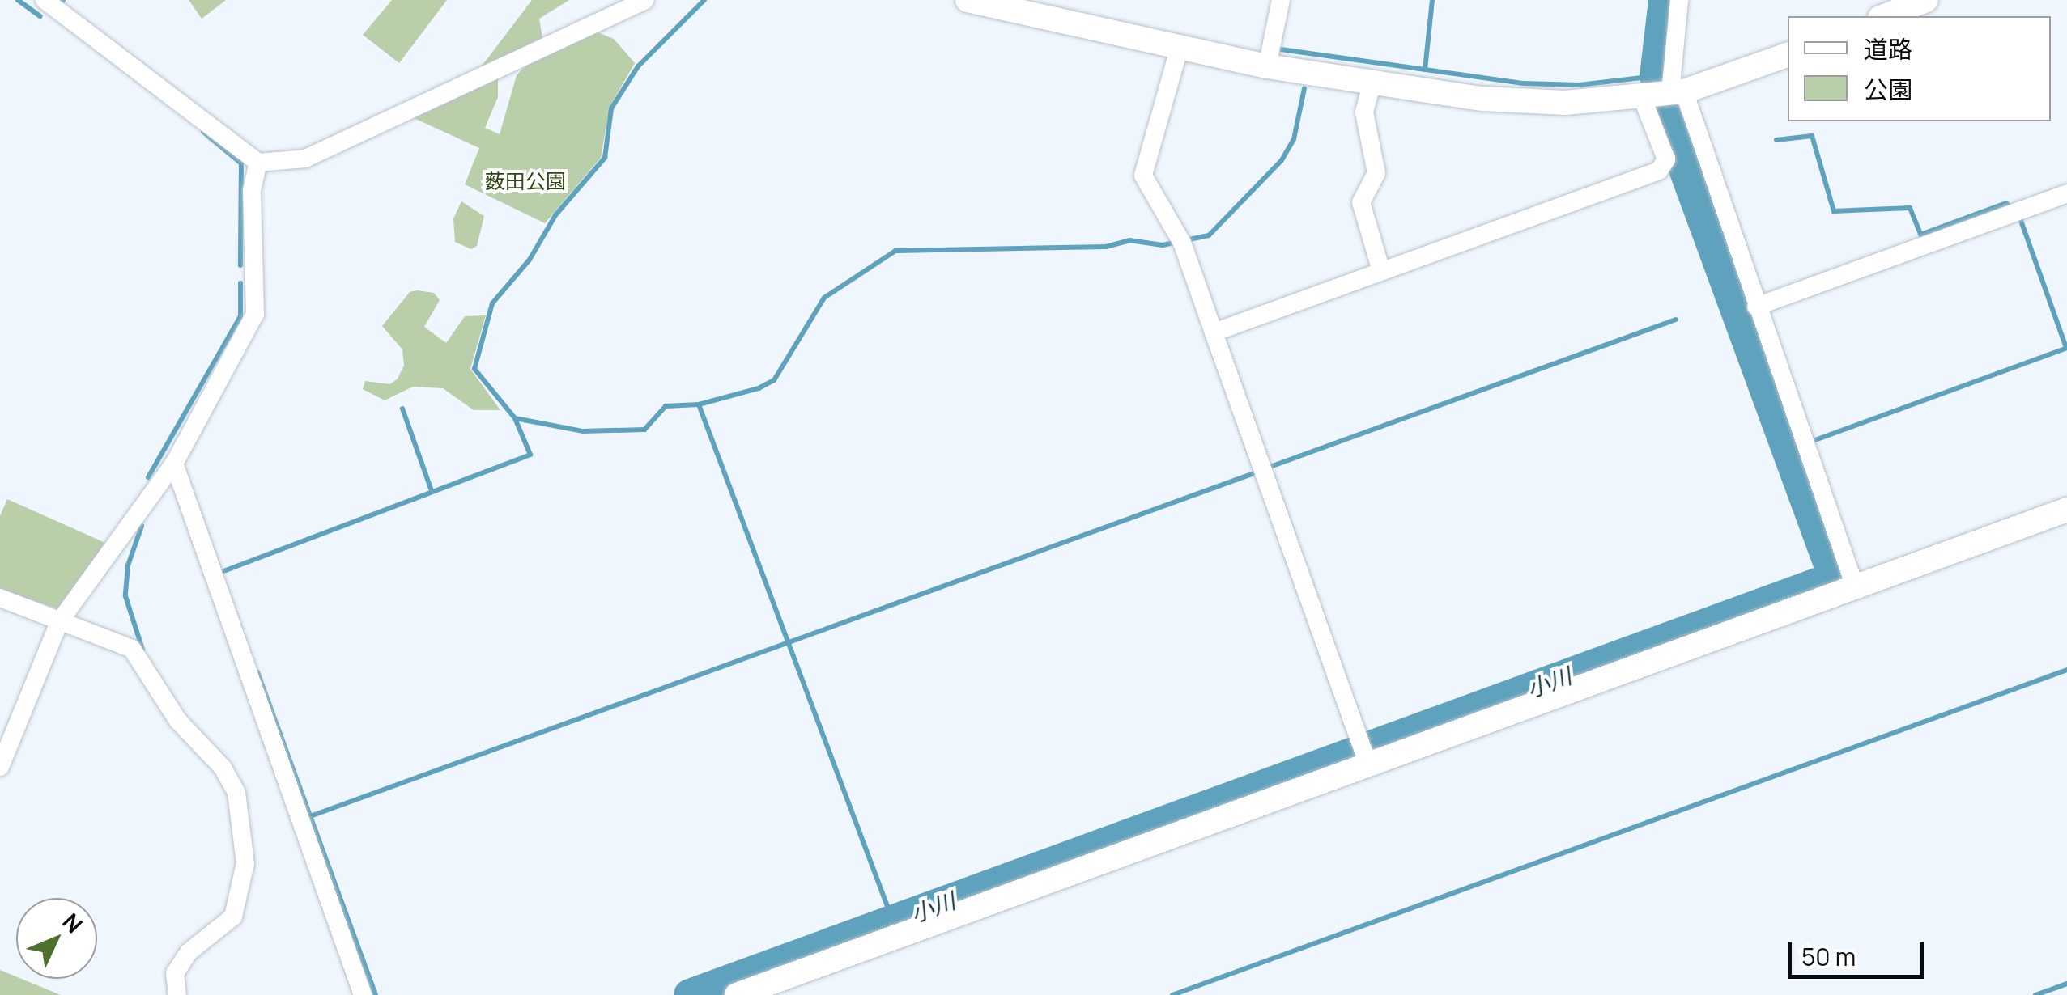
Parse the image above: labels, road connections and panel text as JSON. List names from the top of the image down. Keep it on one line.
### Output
{"water":["小川"],"parks":["薮田公園"],"legend":["道路","公園"],"scale_bar":"50 m","north":"top right"}
